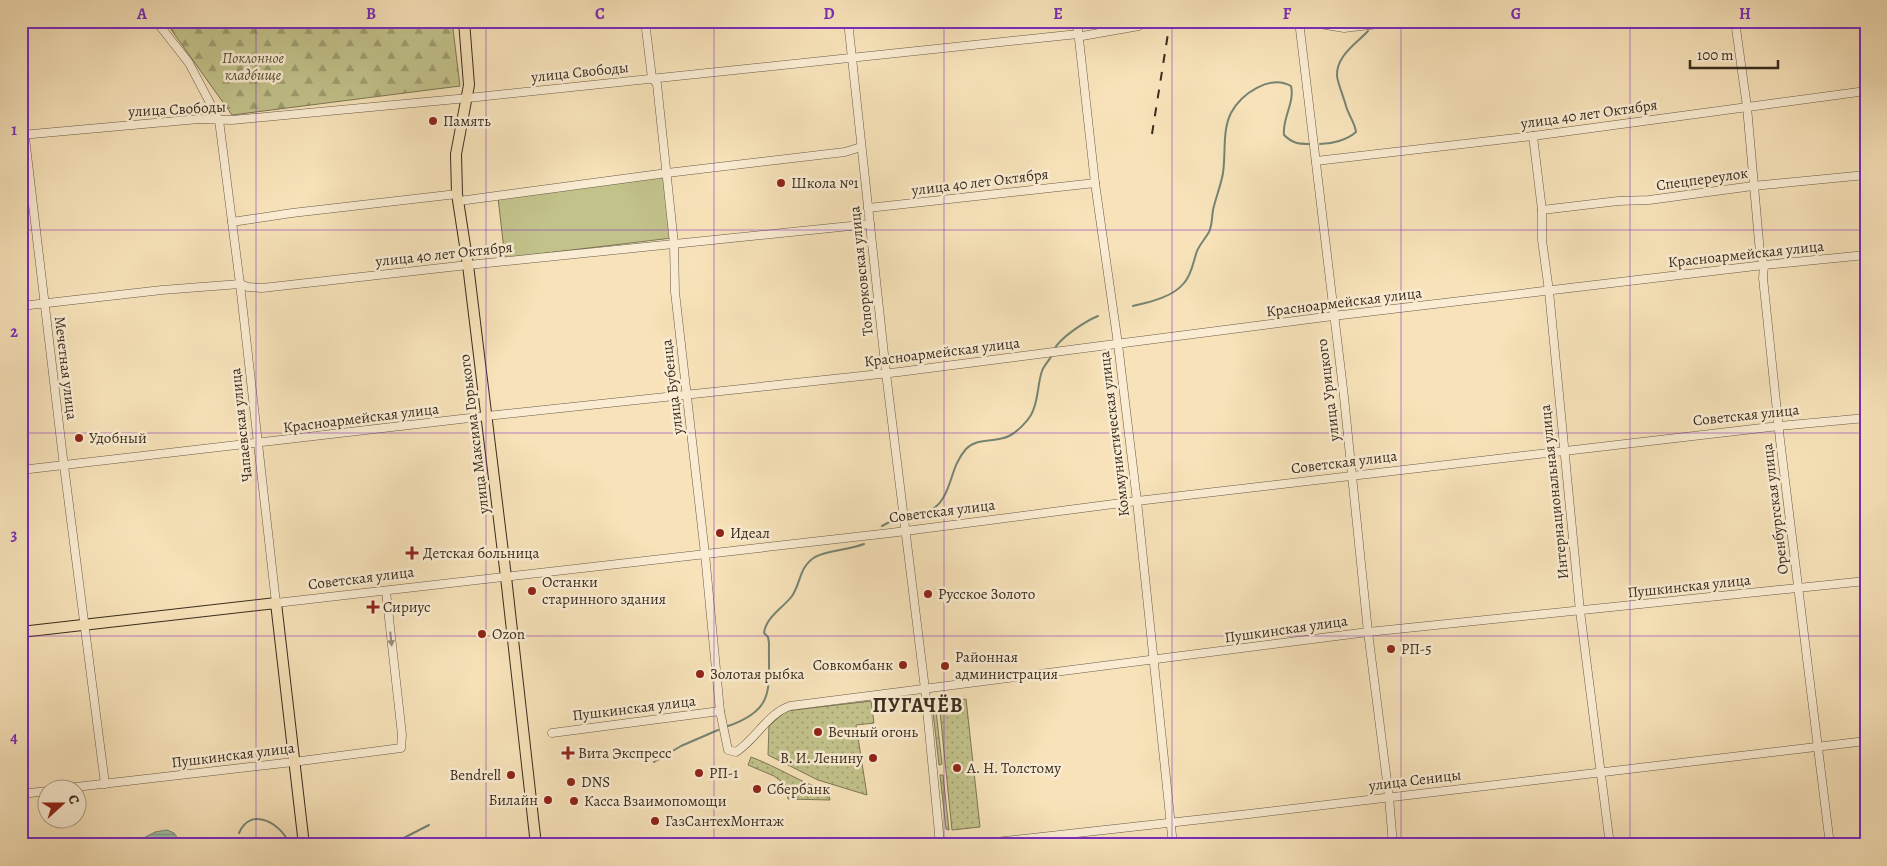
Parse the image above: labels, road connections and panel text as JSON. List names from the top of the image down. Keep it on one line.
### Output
{"streets":{"main road":["Советская улица","Чапаевская улица","улица Максима Горького"],"street":["улица Свободы","улица 40 лет Октября","Спецпереулок","Красноармейская улица","Топорковская улица","Мечетная улица","улица Бубенца","улица Урицкого","Коммунистическая улица","Интернациональная улица","Оренбургская улица","Пушкинская улица","улица Сеницы"]},"crossings":[["улица Свободы","Топорковская улица"],["улица Свободы","Мечетная улица"],["улица Свободы","улица Бубенца"],["улица Свободы","Чапаевская улица"],["улица Свободы","улица Максима Горького"],["улица Свободы","Коммунистическая улица"],["улица 40 лет Октября","Топорковская улица"],["улица 40 лет Октября","Мечетная улица"],["улица 40 лет Октября","улица Бубенца"],["улица 40 лет Октября","улица Урицкого"],["улица 40 лет Октября","Чапаевская улица"],["улица 40 лет Октября","улица Максима Горького"],["улица 40 лет Октября","Коммунистическая улица"],["улица 40 лет Октября","Интернациональная улица"],["улица 40 лет Октября","Оренбургская улица"],["Спецпереулок","Интернациональная улица"],["Спецпереулок","Оренбургская улица"],["Красноармейская улица","Топорковская улица"],["Красноармейская улица","Мечетная улица"],["Красноармейская улица","улица Бубенца"],["Красноармейская улица","улица Урицкого"],["Красноармейская улица","Чапаевская улица"],["Красноармейская улица","улица Максима Горького"],["Красноармейская улица","Коммунистическая улица"],["Красноармейская улица","Интернациональная улица"],["Красноармейская улица","Оренбургская улица"],["Топорковская улица","Советская улица"],["Топорковская улица","Пушкинская улица"],["Мечетная улица","Советская улица"],["Мечетная улица","Пушкинская улица"],["улица Бубенца","Советская улица"],["улица Бубенца","Пушкинская улица"],["улица Урицкого","Советская улица"],["улица Урицкого","Пушкинская улица"],["улица Урицкого","улица Сеницы"],["Советская улица","Чапаевская улица"],["Советская улица","улица Максима Горького"],["Советская улица","Коммунистическая улица"],["Советская улица","Интернациональная улица"],["Советская улица","Оренбургская улица"],["Советская улица","Пушкинская улица"],["Чапаевская улица","Пушкинская улица"],["Коммунистическая улица","Пушкинская улица"],["Коммунистическая улица","улица Сеницы"],["Интернациональная улица","Пушкинская улица"],["Интернациональная улица","улица Сеницы"],["Оренбургская улица","Пушкинская улица"],["Оренбургская улица","улица Сеницы"]],"districts":["ПУГАЧЁВ"],"parks":["Поклонное кладбище"],"places":{"other":["Память","Школа №1","Удобный","Идеал","Останки старинного здания","Русское Золото","Ozon","РП-5","Совкомбанк","Районная администрация","Золотая рыбка","Вечный огонь","В. И. Ленину","А. Н. Толстому","РП-1","Bendrell","DNS","Сбербанк","Билайн","Касса Взаимопомощи","ГазСантехМонтаж"],"health":["Детская больница","Сириус","Вита Экспресс"]},"scale_bar":"100 m","north":"right","grid":{"columns":["A","B","C","D","E","F","G","H"],"rows":["1","2","3","4"]}}
